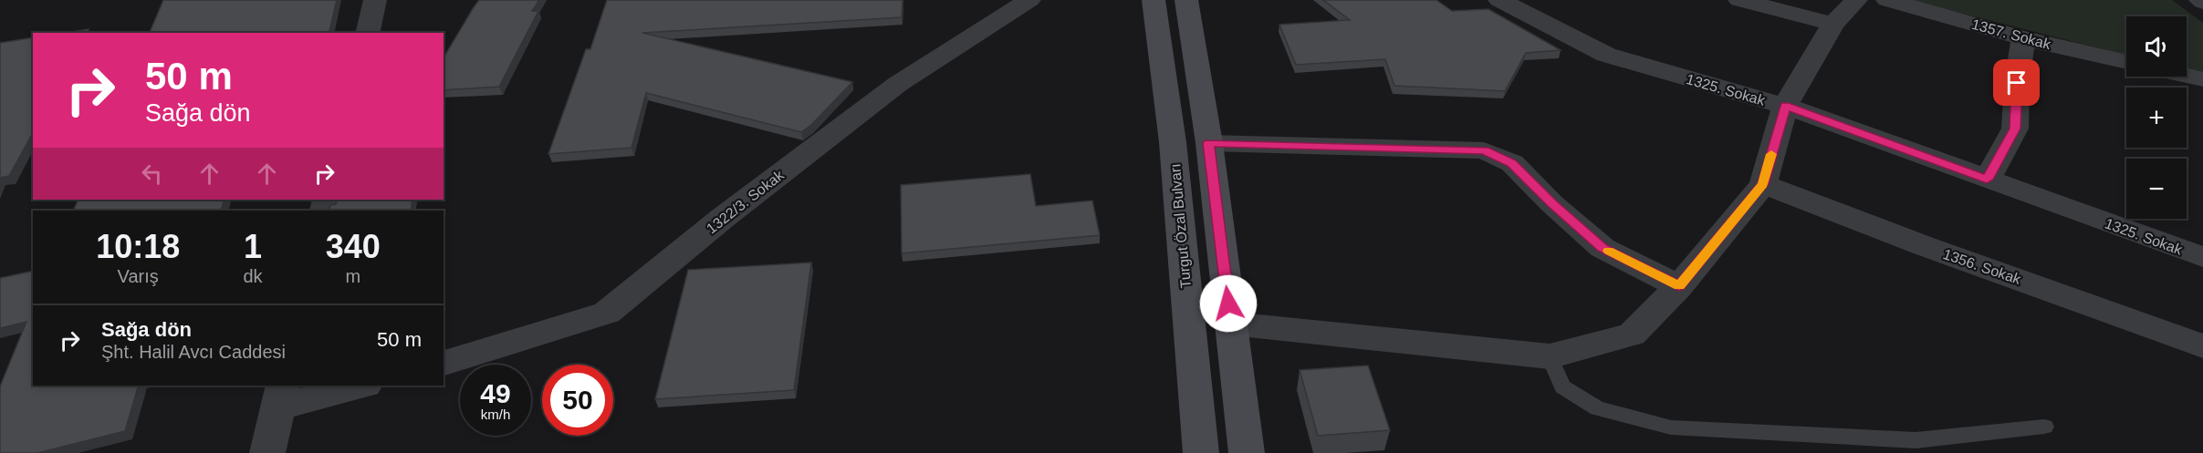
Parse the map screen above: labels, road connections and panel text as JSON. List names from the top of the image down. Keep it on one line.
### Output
{"streets":{"main road":["Turgut Özal Bulvarı"],"street":["1357. Sokak","1325. Sokak","1322/3. Sokak","1356. Sokak"]},"page":{"map_buttons":["+","−"],"turn":["50 m","Sağa dön"],"eta":["10:18","Varış","1","dk","340","m"],"list":[{"name":"Sağa dön","note":"Şht. Halil Avcı Caddesi","value":"50 m"}],"speed":"49 km/h","limit":"50"}}
